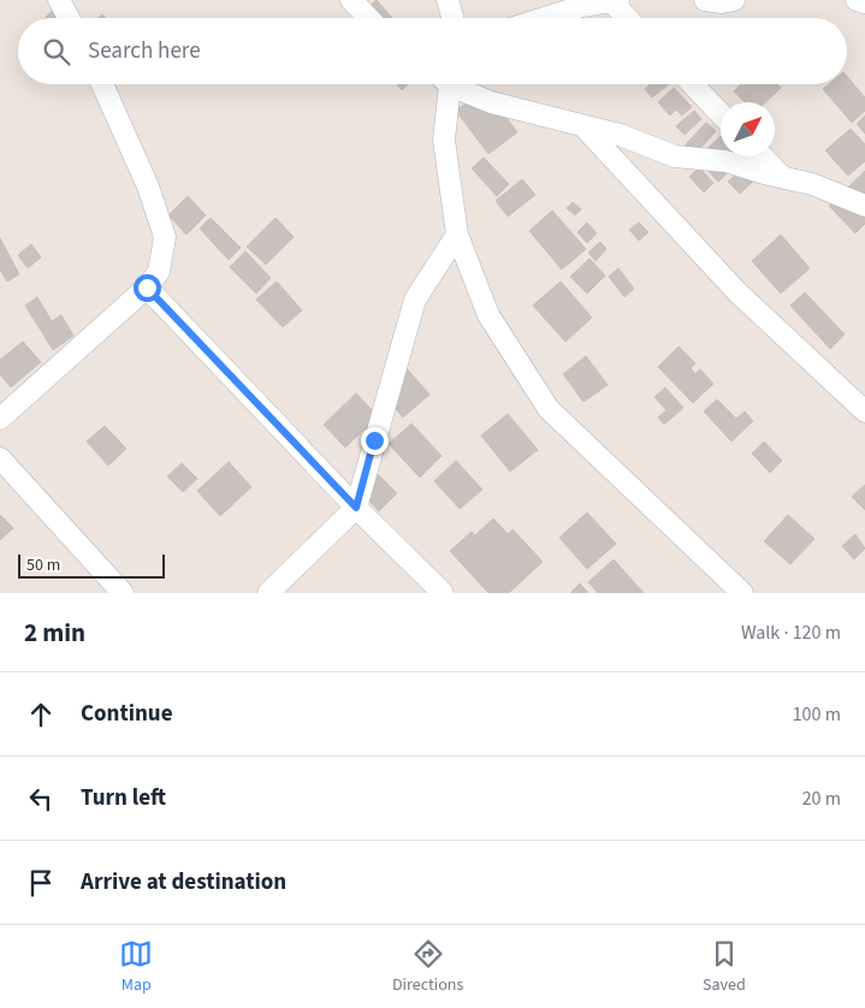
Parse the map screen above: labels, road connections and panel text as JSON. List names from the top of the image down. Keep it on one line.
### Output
{"scale_bar":"50 m","north":"top right","page":{"search":"Search here","scale":"50 m","heading":["2 min","Walk · 120 m"],"list":[["Continue","100 m"],["Turn left","20 m"],"Arrive at destination"],"nav":["Map","Directions","Saved"]}}
